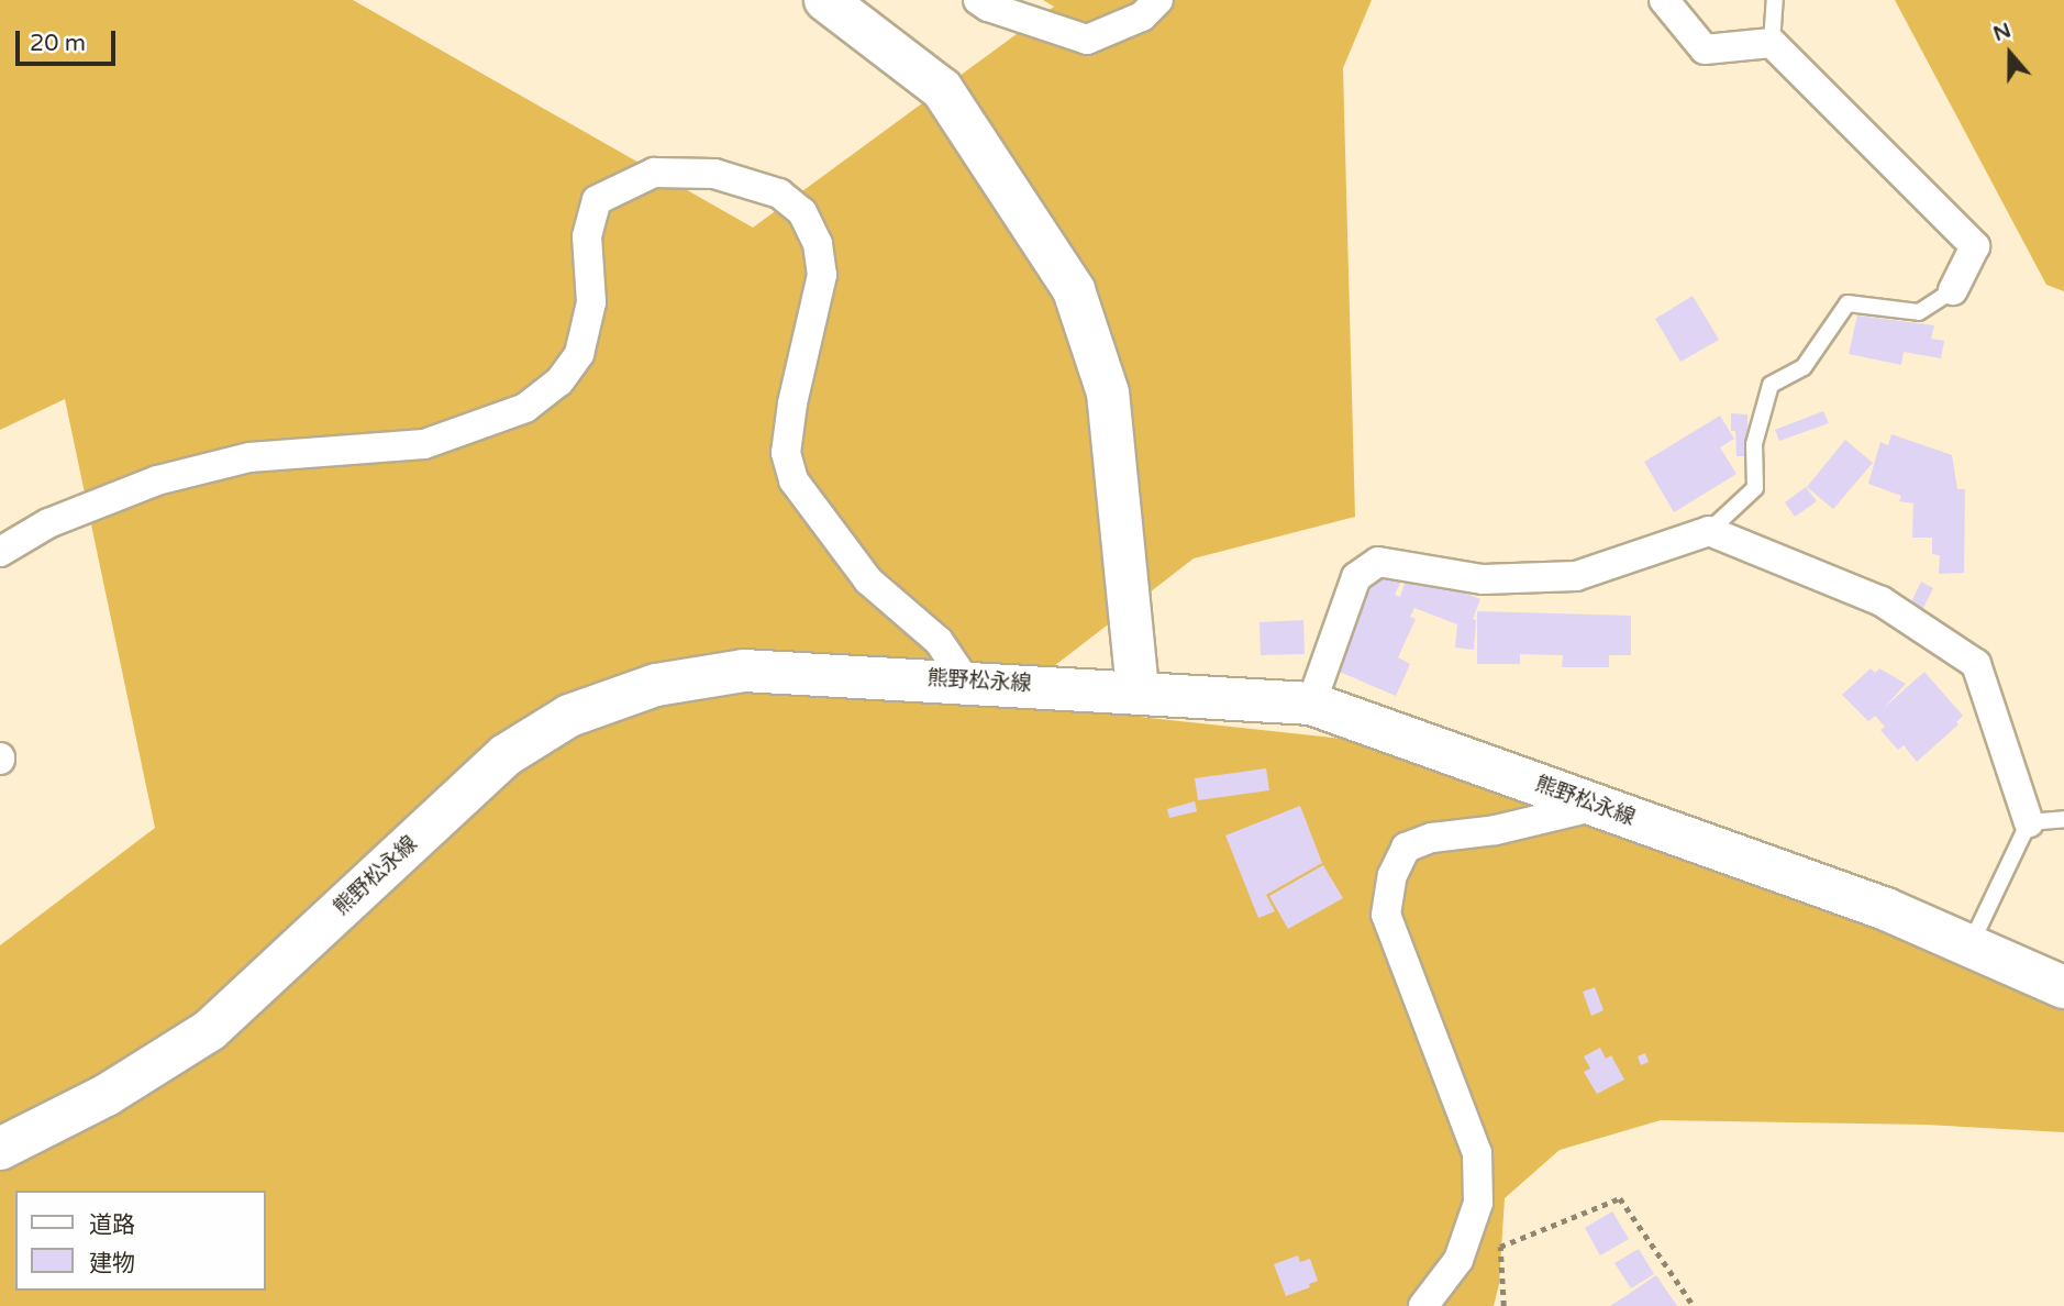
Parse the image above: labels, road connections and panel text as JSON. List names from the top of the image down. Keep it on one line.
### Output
{"streets":{"main road":["熊野松永線"]},"legend":["道路","建物"],"scale_bar":"20 m","north":"top"}
